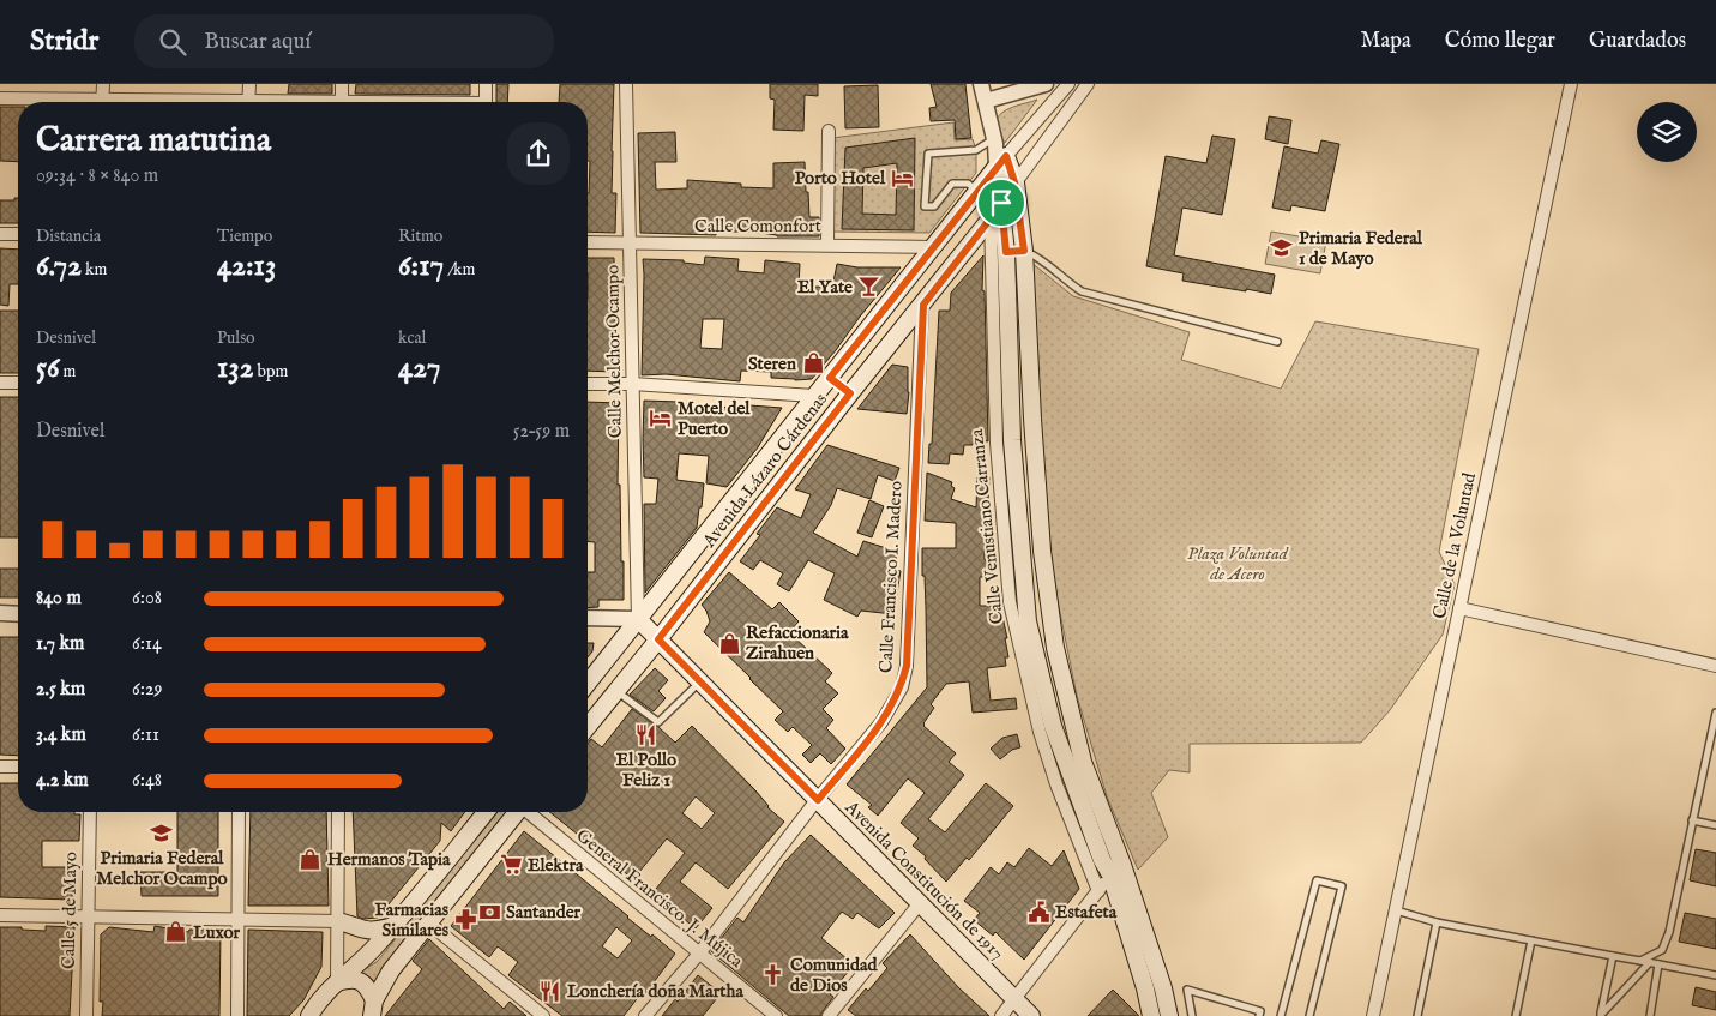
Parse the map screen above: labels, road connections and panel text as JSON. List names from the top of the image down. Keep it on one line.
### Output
{"streets":{"main road":["Avenida Lázaro Cárdenas","Avenida Constitución de 1917"],"street":["Calle Comonfort","Calle Melchor Ocampo","Calle Venustiano Carranza","Calle de la Voluntad","Calle Francisco I. Madero","General Francisco. J. Mújica","Calle 5 de Mayo"]},"crossings":[["Calle Comonfort","Calle Melchor Ocampo"],["Calle Comonfort","Avenida Lázaro Cárdenas"],["Calle Melchor Ocampo","Avenida Lázaro Cárdenas"],["Calle Melchor Ocampo","Avenida Constitución de 1917"],["Avenida Lázaro Cárdenas","Calle Venustiano Carranza"],["Avenida Lázaro Cárdenas","Calle Francisco I. Madero"],["Avenida Lázaro Cárdenas","Avenida Constitución de 1917"],["Calle Francisco I. Madero","Avenida Constitución de 1917"],["Calle Francisco I. Madero","General Francisco. J. Mújica"]],"parks":["Plaza Voluntad de Acero"],"places":{"hotel":["Porto Hotel","Motel del Puerto"],"school or university":["Primaria Federal 1 de Mayo","Primaria Federal Melchor Ocampo"],"bar":["El Yate"],"shop":["Steren","Refaccionaria Zirahuen","Hermanos Tapia","Luxor"],"restaurant":["El Pollo Feliz 1","Lonchería doña Martha"],"supermarket":["Elektra"],"bank":["Santander"],"public building":["Estafeta"],"pharmacy":["Farmacias Similares"],"church":["Comunidad de Dios"]},"page":{"header":"Stridr","search":"Buscar aquí","nav":["Mapa","Cómo llegar","Guardados"],"heading":["Carrera matutina","09:34 · 8 × 840 m"],"stats":[["Distancia","6.72 km"],["Tiempo","42:13"],["Ritmo","6:17 /km"],["Desnivel","56 m"],["Pulso","132 bpm"],["kcal","427"]],"chart":["Desnivel","52–59 m"],"list":[{"name":"840 m","note":"6:08"},{"name":"1.7 km","note":"6:14"},{"name":"2.5 km","note":"6:29"},{"name":"3.4 km","note":"6:11"},{"name":"4.2 km","note":"6:48"}]}}
